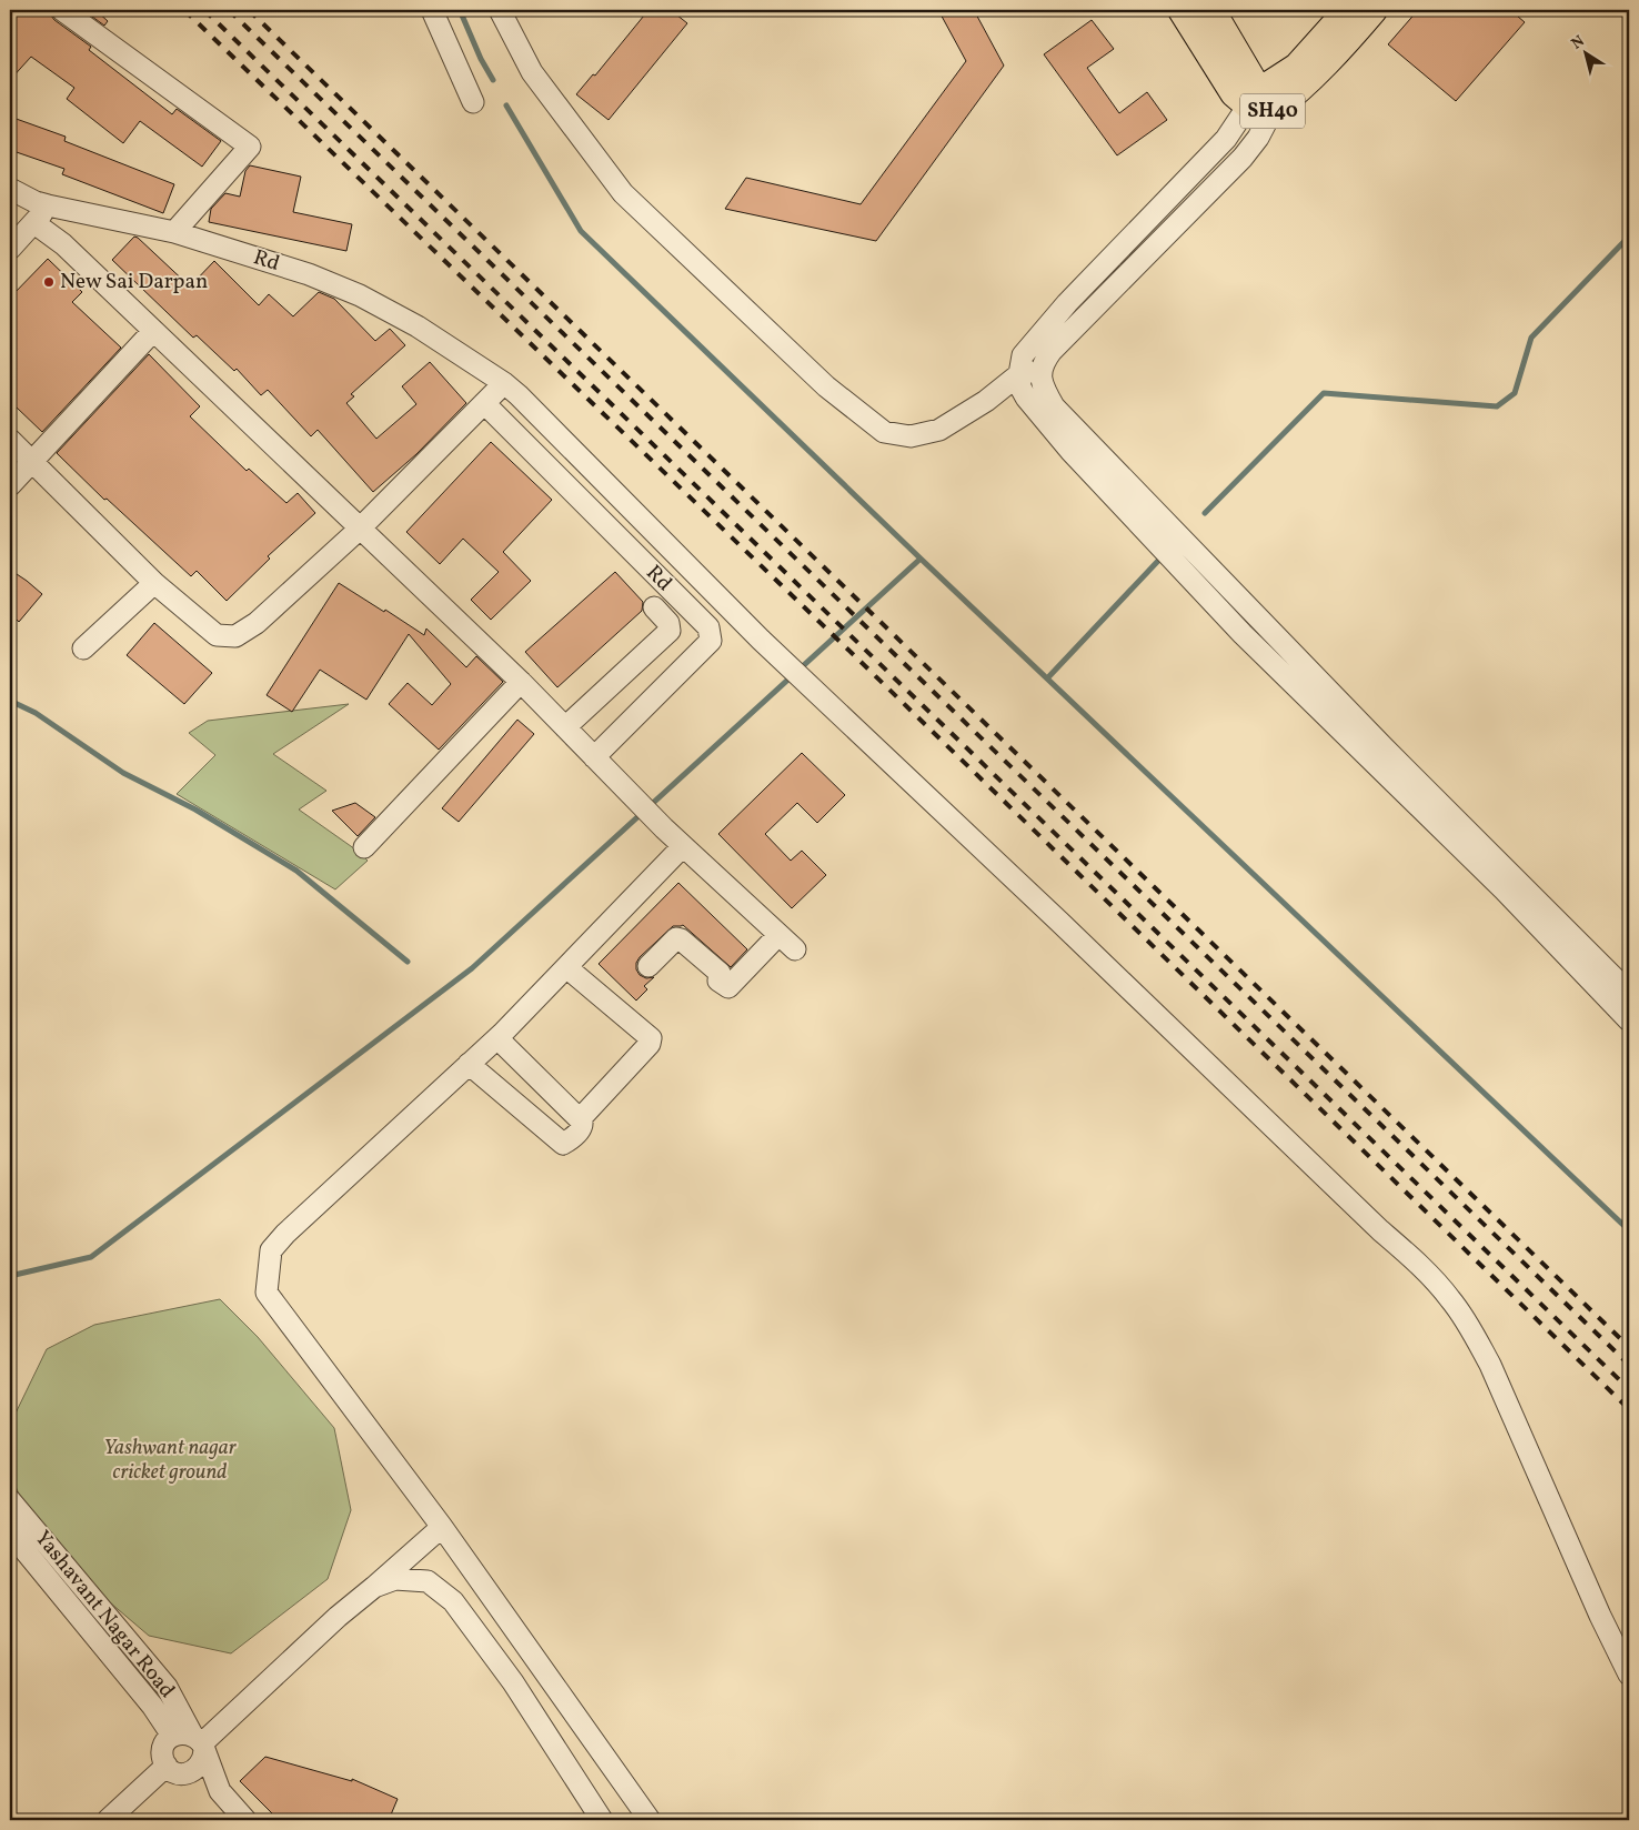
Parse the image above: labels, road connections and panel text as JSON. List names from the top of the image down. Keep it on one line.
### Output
{"streets":{"main road":["SH40"],"street":["Rd","Yashavant Nagar Road"]},"parks":["Yashwant nagar cricket ground"],"places":["New Sai Darpan"],"north":"top left"}
